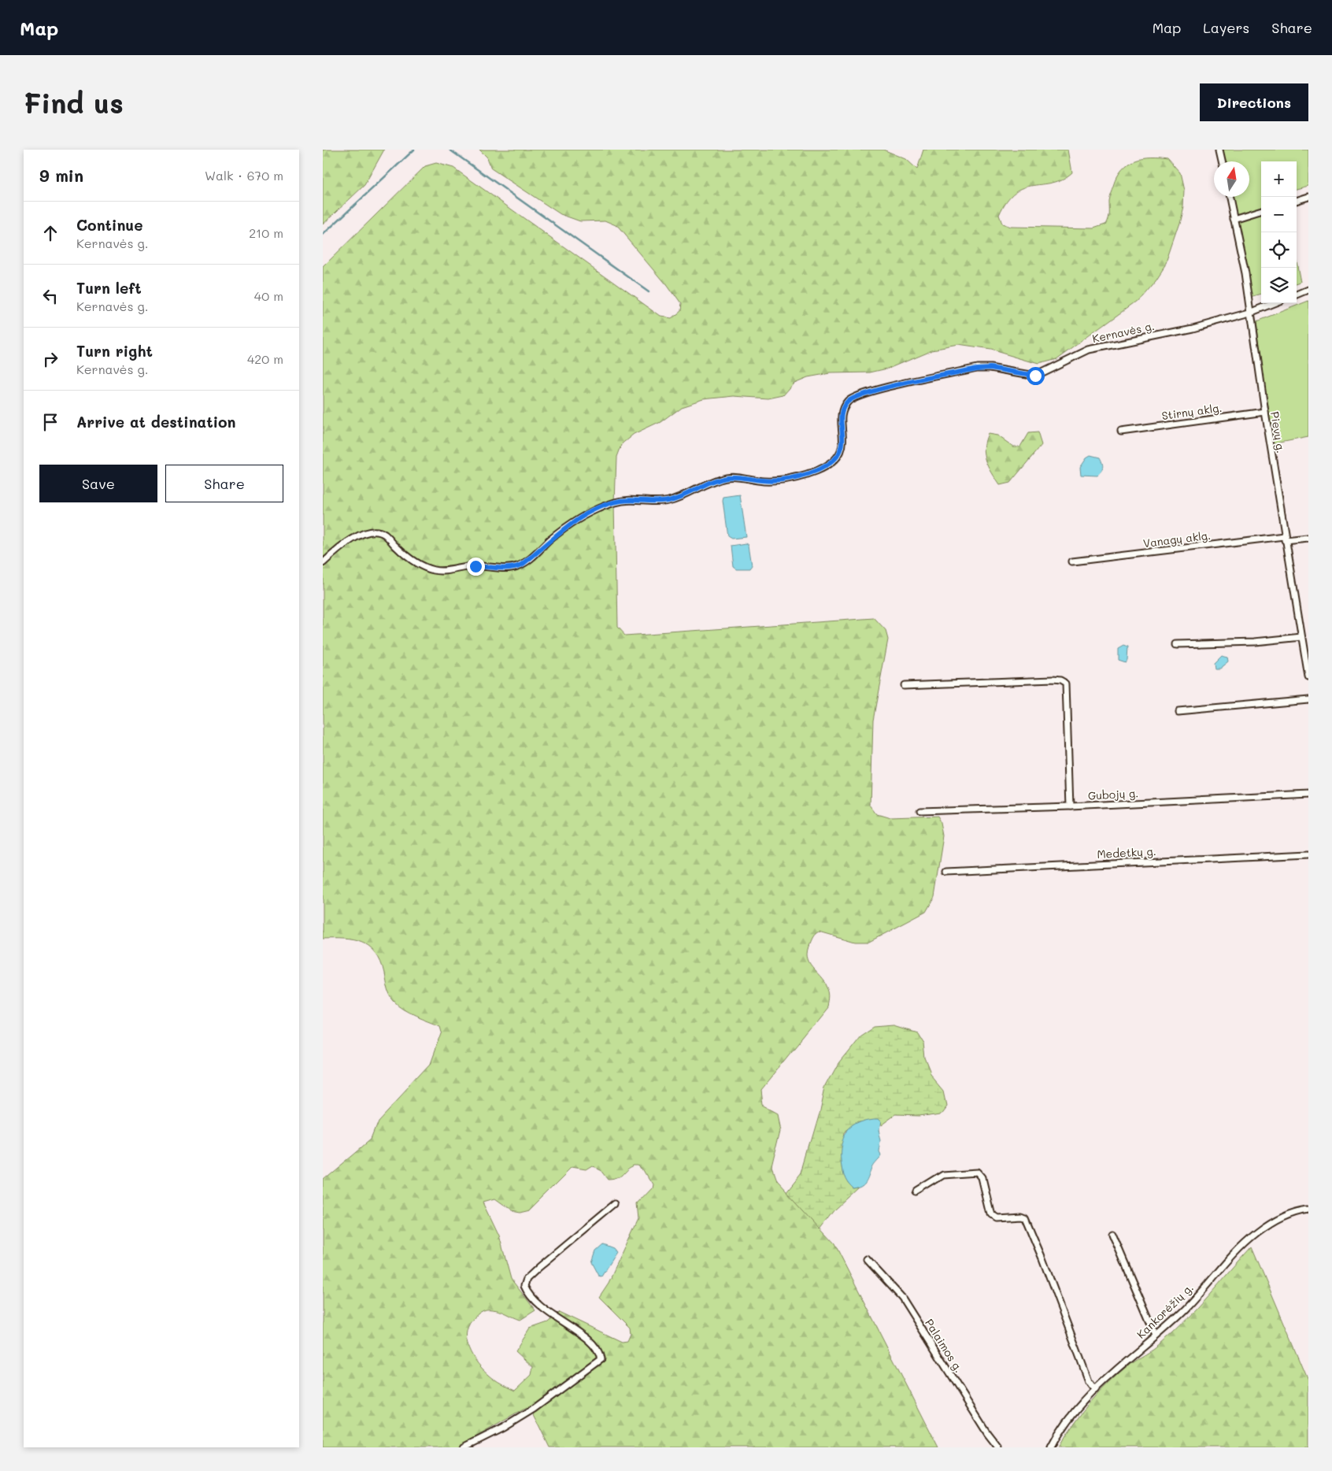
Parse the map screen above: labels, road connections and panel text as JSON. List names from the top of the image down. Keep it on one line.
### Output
{"streets":{"street":["Kernavės g.","Stirnų aklg.","Pievų g.","Vanagų aklg.","Gubojų g.","Medetkų g.","Kankorėžių g.","Palaimos g."]},"crossings":[["Kernavės g.","Pievų g."],["Stirnų aklg.","Pievų g."],["Pievų g.","Vanagų aklg."]],"north":"top","page":{"header":"Map","nav":["Map","Layers","Share"],"buttons":["Directions",["Save","Share"]],"title":"Find us","heading":["9 min","Walk · 670 m"],"map_buttons":["+","−"],"list":[["Continue","Kernavės g.","210 m"],["Turn left","Kernavės g.","40 m"],["Turn right","Kernavės g.","420 m"],"Arrive at destination"]}}
